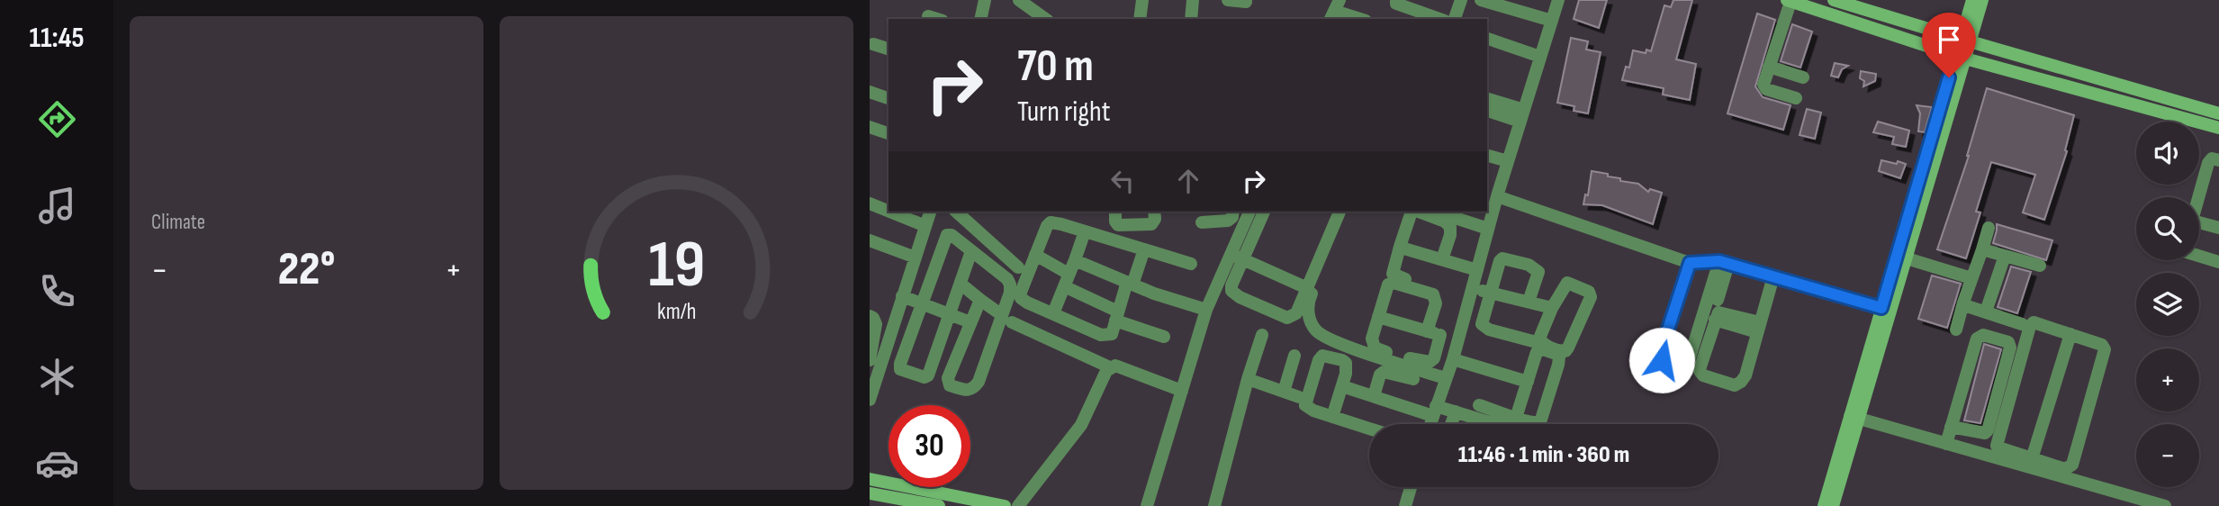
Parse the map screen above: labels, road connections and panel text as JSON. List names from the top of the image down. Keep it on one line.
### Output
{"page":{"tabs":"11:45","tile":"Climate","turn":["70 m","Turn right"],"map_buttons":["+","−"],"heat":["−","22°","+"],"limit":"30","trip":"11:46 · 1 min · 360 m","gauge":["19","km/h"]}}
